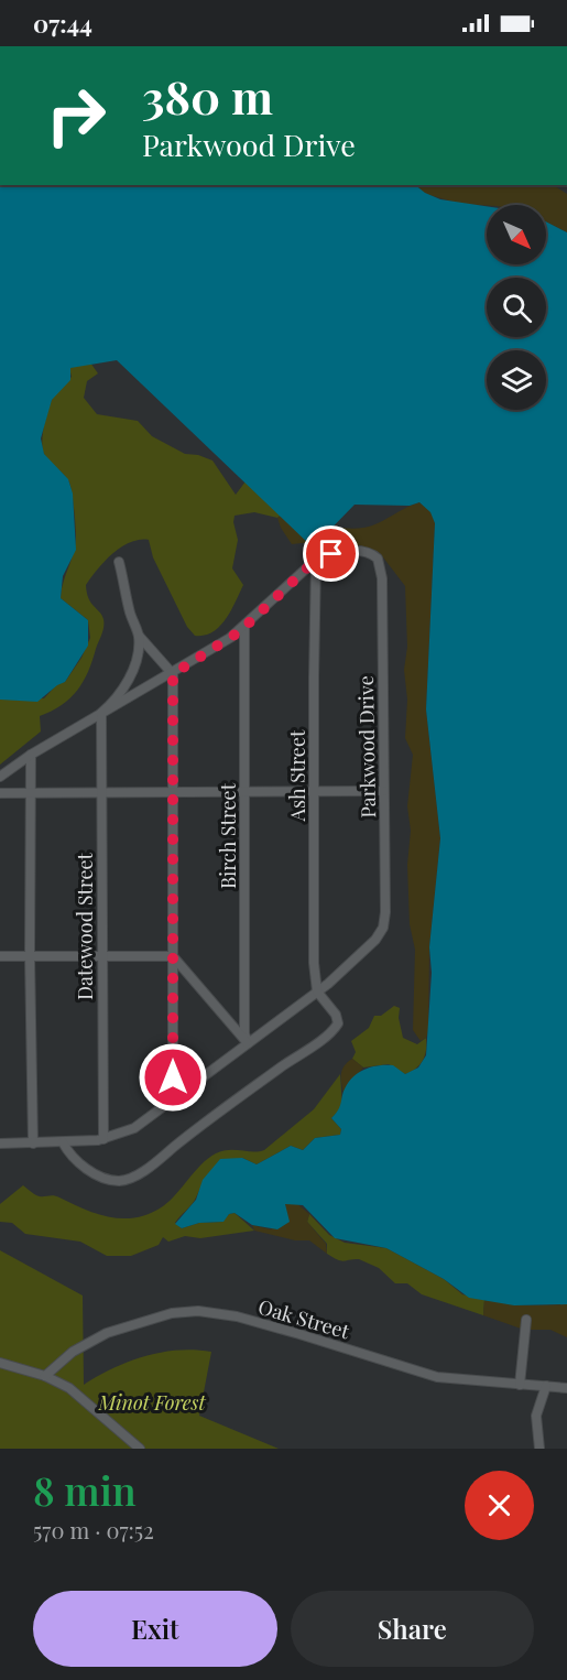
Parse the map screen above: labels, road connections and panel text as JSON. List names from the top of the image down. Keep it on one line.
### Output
{"streets":{"street":["Parkwood Drive","Ash Street","Birch Street","Datewood Street","Oak Street"]},"crossings":[["Parkwood Drive","Ash Street"],["Parkwood Drive","Birch Street"],["Parkwood Drive","Datewood Street"]],"parks":["Minot Forest"],"north":"bottom right","page":{"status":"07:44","turn":["380 m","Parkwood Drive"],"heading":["8 min","570 m · 07:52"],"buttons":["Exit","Share"]}}
